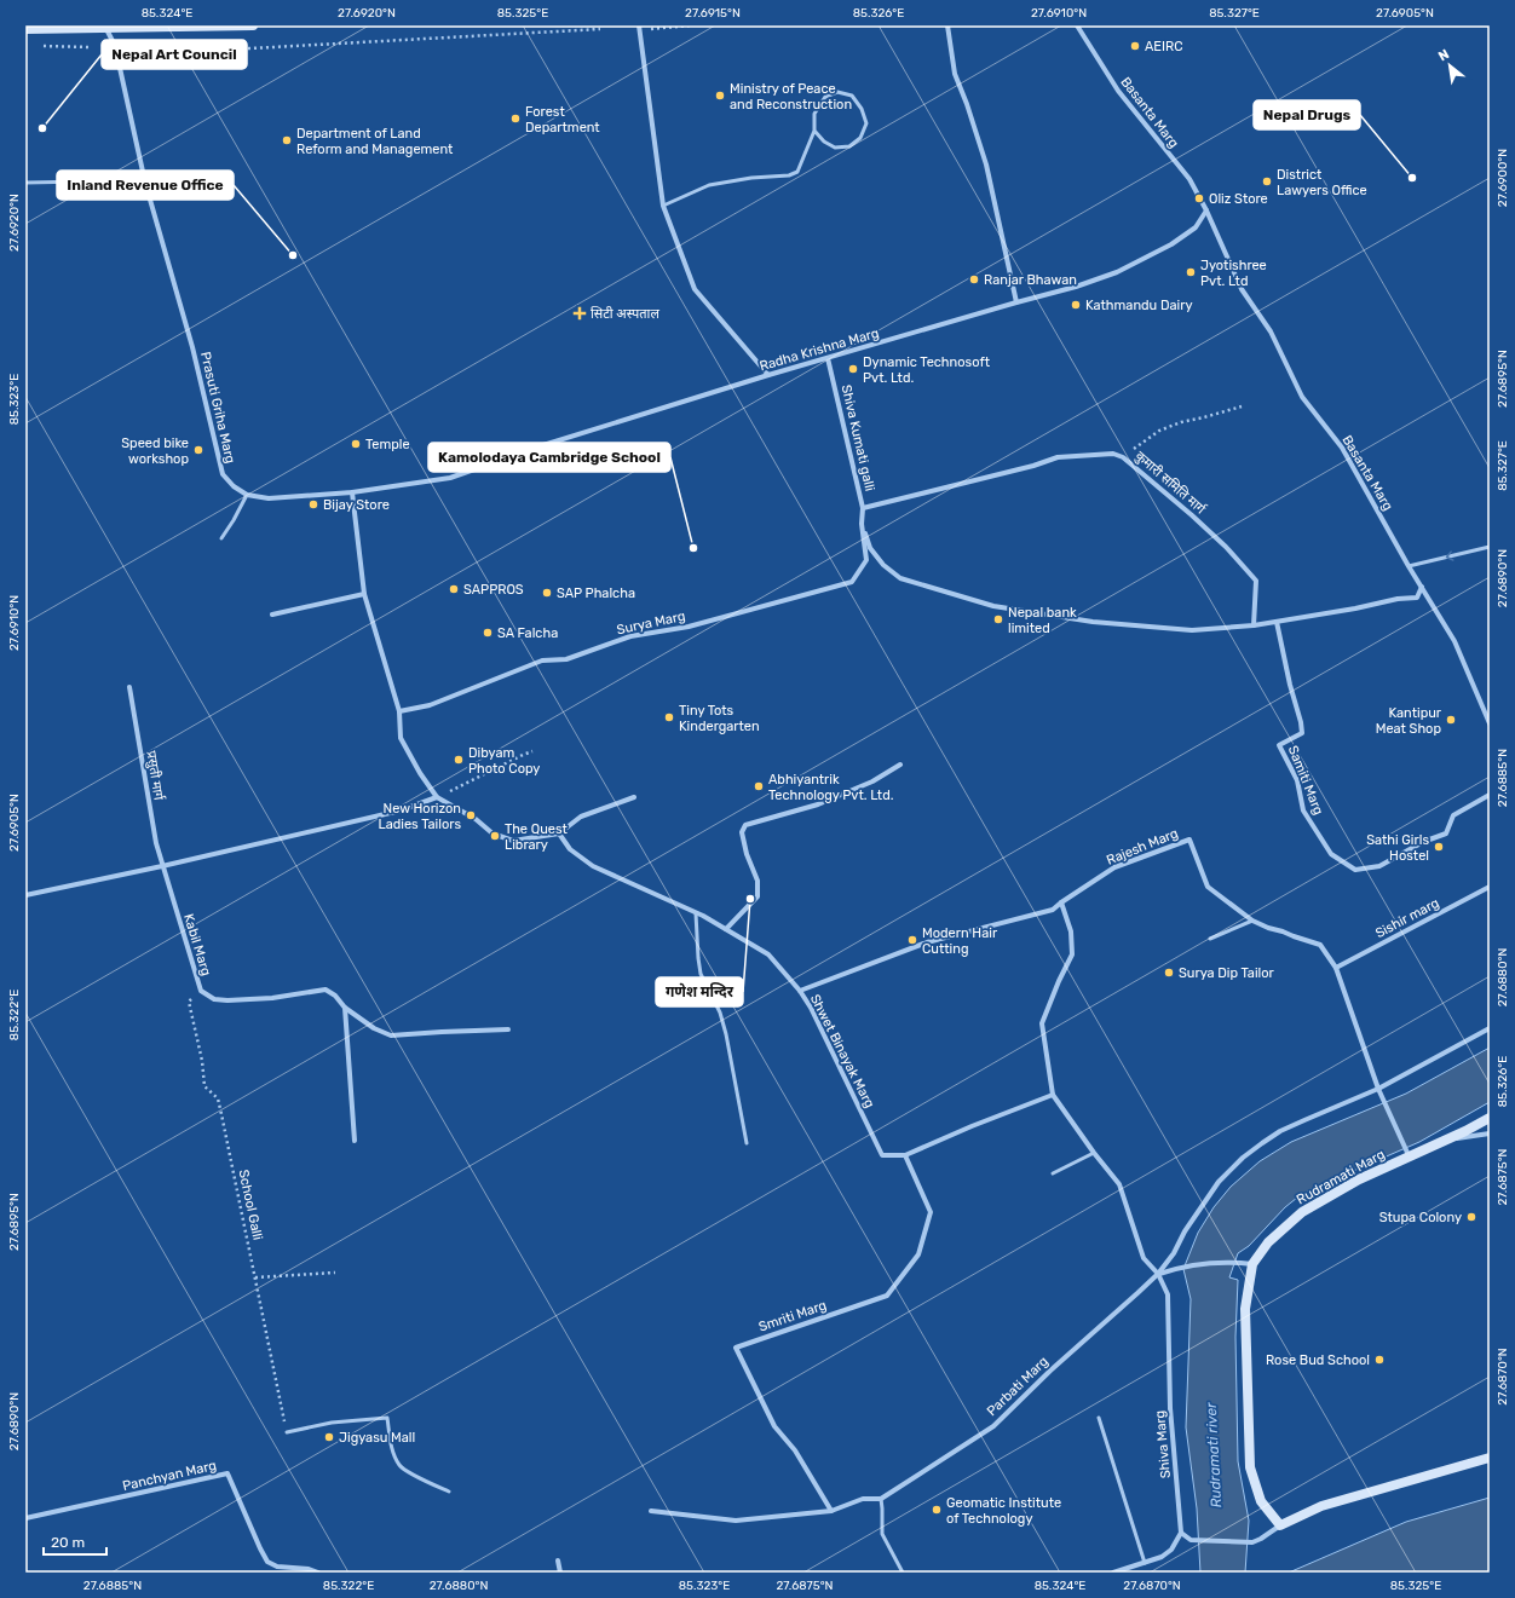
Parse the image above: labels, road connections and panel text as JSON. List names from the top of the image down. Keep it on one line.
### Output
{"streets":{"street":["Basanta Marg","Radha Krishna Marg","Prasuti Griha Marg","Shiva Kumati galli","कुमारी समिति मार्ग","Surya Marg","प्रसुती मार्ग","Samiti Marg","Rajesh Marg","Sishir marg","Kabil Marg","Shwet Binayak Marg","Rudramati Marg","Smriti Marg","Parbati Marg","Shiva Marg","Panchyan Marg"],"path":["School Galli"]},"crossings":[["Radha Krishna Marg","Prasuti Griha Marg"],["Radha Krishna Marg","Shiva Kumati galli"],["Shiva Kumati galli","कुमारी समिति मार्ग"],["Shiva Kumati galli","Surya Marg"],["प्रसुती मार्ग","Kabil Marg"],["Rajesh Marg","Sishir marg"],["Rajesh Marg","Shwet Binayak Marg"],["Rajesh Marg","Rudramati Marg"],["Kabil Marg","School Galli"],["Shwet Binayak Marg","Smriti Marg"],["Parbati Marg","Shiva Marg"]],"water":["Rudramati river"],"places":{"other":["AEIRC","Ministry of Peace and Reconstruction","Forest Department","Nepal Art Council","Department of Land Reform and Management","Nepal Drugs","District Lawyers Office","Oliz Store","Inland Revenue Office","Jyotishree Pvt. Ltd","Ranjar Bhawan","Kathmandu Dairy","Dynamic Technosoft Pvt. Ltd.","Temple","Speed bike workshop","Bijay Store","Kamolodaya Cambridge School","SAPPROS","SAP Phalcha","Nepal bank limited","SA Falcha","Tiny Tots Kindergarten","Kantipur Meat Shop","Dibyam Photo Copy","Abhiyantrik Technology Pvt. Ltd.","New Horizon Ladies Tailors","The Quest Library","Sathi Girls Hostel","गणेश मन्दिर","Modern Hair Cutting","Surya Dip Tailor","Stupa Colony","Rose Bud School","Jigyasu Mall","Geomatic Institute of Technology"],"health":["सिटी अस्पताल"]},"scale_bar":"20 m","north":"top left","coordinates":["85.324°E","27.6920°N","85.325°E","27.6915°N","85.326°E","27.6910°N","85.327°E","27.6905°N","27.6900°N","27.6895°N","85.323°E","27.6890°N","27.6885°N","27.6880°N","85.322°E","27.6875°N","27.6870°N"]}
